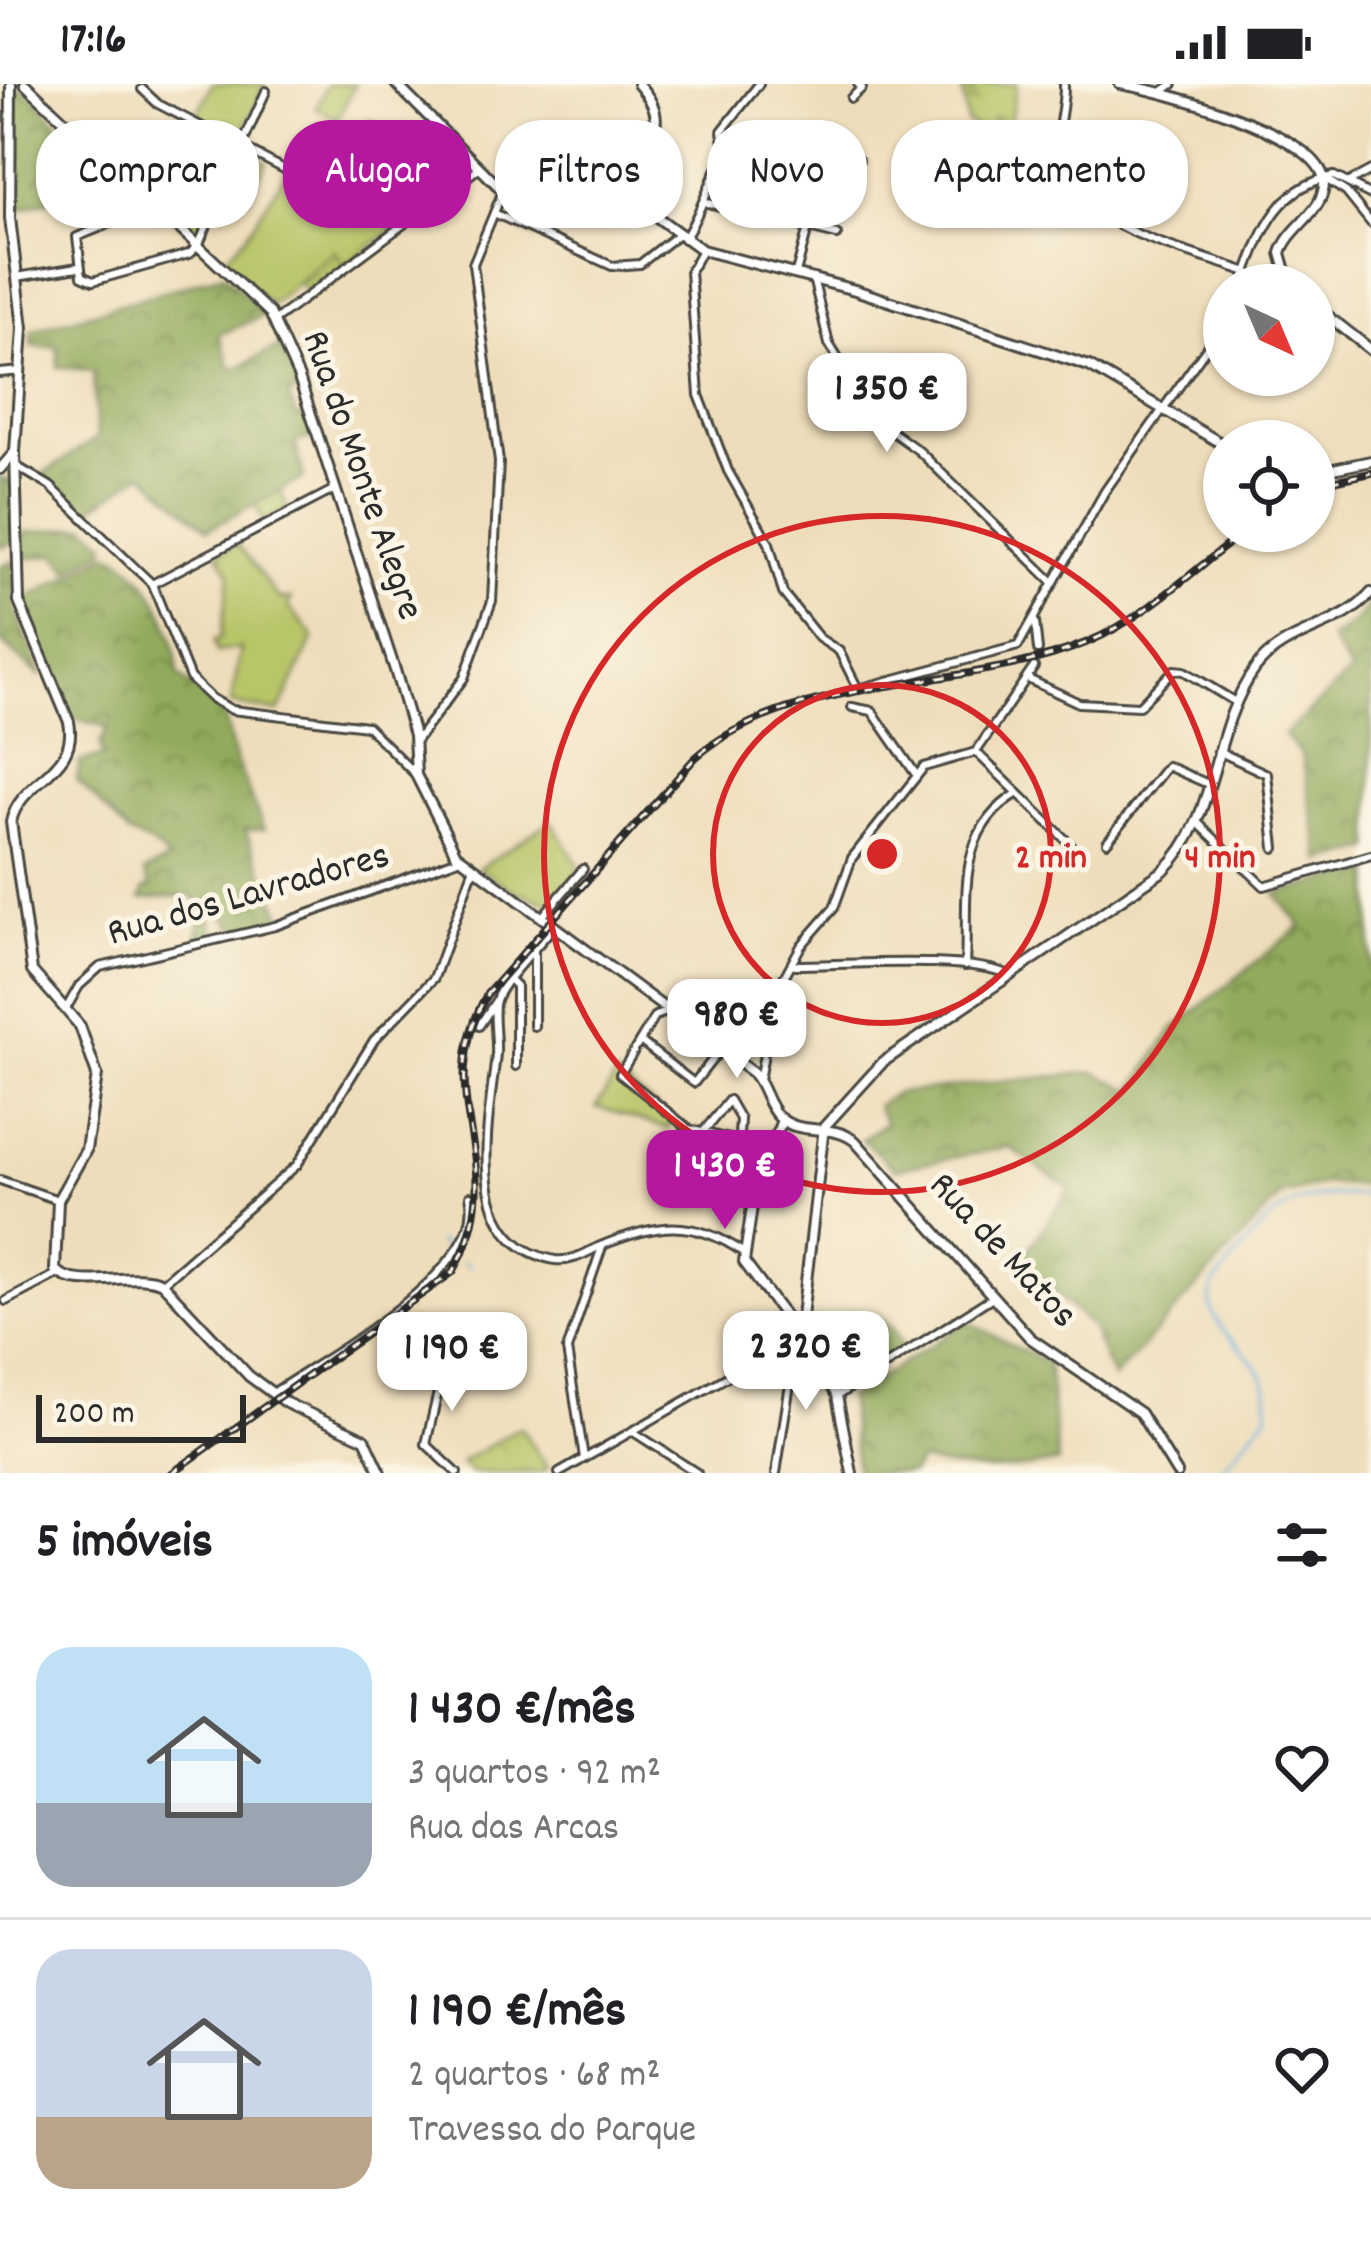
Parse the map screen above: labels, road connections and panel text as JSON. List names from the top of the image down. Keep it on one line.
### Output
{"streets":{"street":["Rua do Monte Alegre","Rua dos Lavradores","Rua de Matos"]},"scale_bar":"200 m","north":"bottom right","page":{"status":"17:16","chip":["Comprar","Alugar","Filtros","Novo","Apartamento"],"price":["1 350 €","980 €","1 430 €","2 320 €","1 190 €"],"scale":"200 m","heading":"5 imóveis","list":[{"name":"1 430 €/mês","note":"3 quartos · 92 m² · Rua das Arcas"},{"name":"1 190 €/mês","note":"2 quartos · 68 m² · Travessa do Parque"}]},"rings":["2 min","4 min"]}
